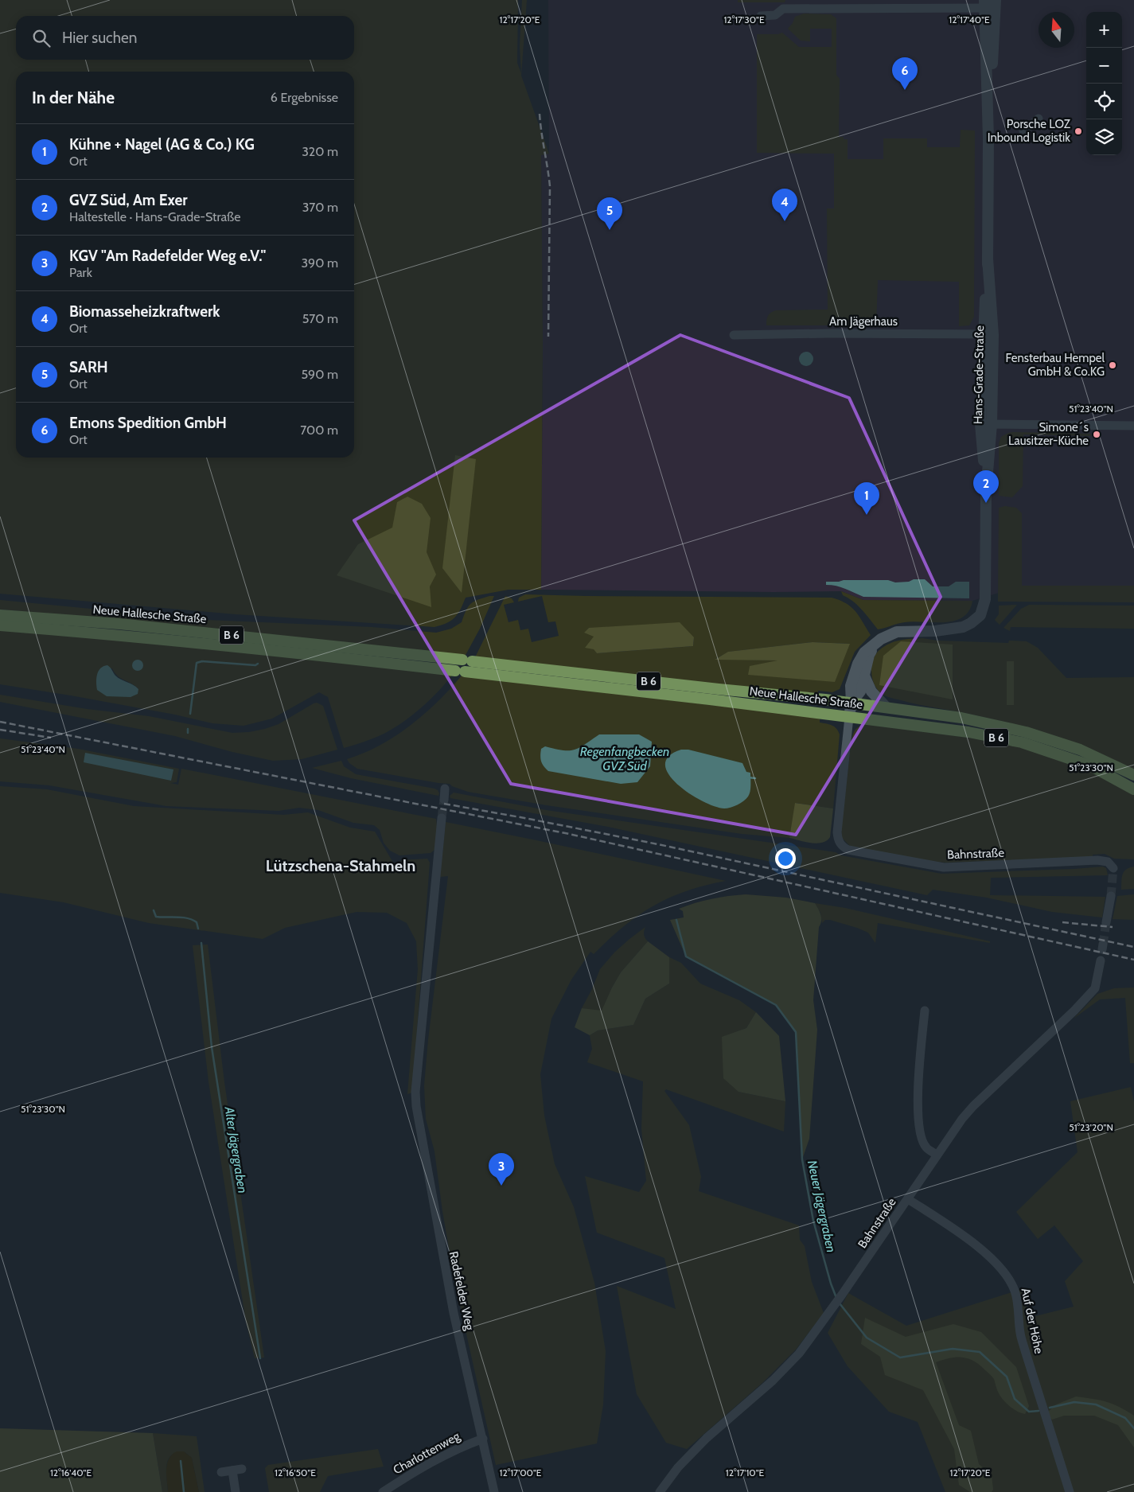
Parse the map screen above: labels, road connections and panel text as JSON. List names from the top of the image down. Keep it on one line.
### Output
{"streets":{"main road":["Neue Hallesche Straße","B 6"],"street":["Am Jägerhaus","Hans-Grade-Straße","Bahnstraße","Radefelder Weg","Auf der Höhe","Charlottenweg"]},"crossings":[["Am Jägerhaus","Hans-Grade-Straße"],["Hans-Grade-Straße","Neue Hallesche Straße"],["Hans-Grade-Straße","Bahnstraße"],["Neue Hallesche Straße","Bahnstraße"],["Bahnstraße","Auf der Höhe"],["Radefelder Weg","Charlottenweg"]],"districts":["Lützschena-Stahmeln"],"water":["Regenfangbecken GVZ Süd","Alter Jägergraben","Neuer Jägergraben"],"places":["Porsche LOZ Inbound Logistik","Fensterbau Hempel GmbH & Co.KG","Simone´s Lausitzer-Küche"],"north":"top","page":{"map_buttons":["+","−"],"search":"Hier suchen","pins":["6","4","5","2","1","3"],"heading":["In der Nähe","6 Ergebnisse"],"list":[{"mark":"1","name":"Kühne + Nagel (AG & Co.) KG","note":"Ort","value":"320 m"},{"mark":"2","name":"GVZ Süd, Am Exer","note":"Haltestelle · Hans-Grade-Straße","value":"370 m"},{"mark":"3","name":"KGV \"Am Radefelder Weg e.V.\"","note":"Park","value":"390 m"},{"mark":"4","name":"Biomasseheizkraftwerk","note":"Ort","value":"570 m"},{"mark":"5","name":"SARH","note":"Ort","value":"590 m"},{"mark":"6","name":"Emons Spedition GmbH","note":"Ort","value":"700 m"}]},"coordinates":["12°17'20\"E","12°17'30\"E","12°17'40\"E","51°23'40\"N","51°23'30\"N","51°23'20\"N","12°16'40\"E","12°16'50\"E","12°17'00\"E","12°17'10\"E"]}
